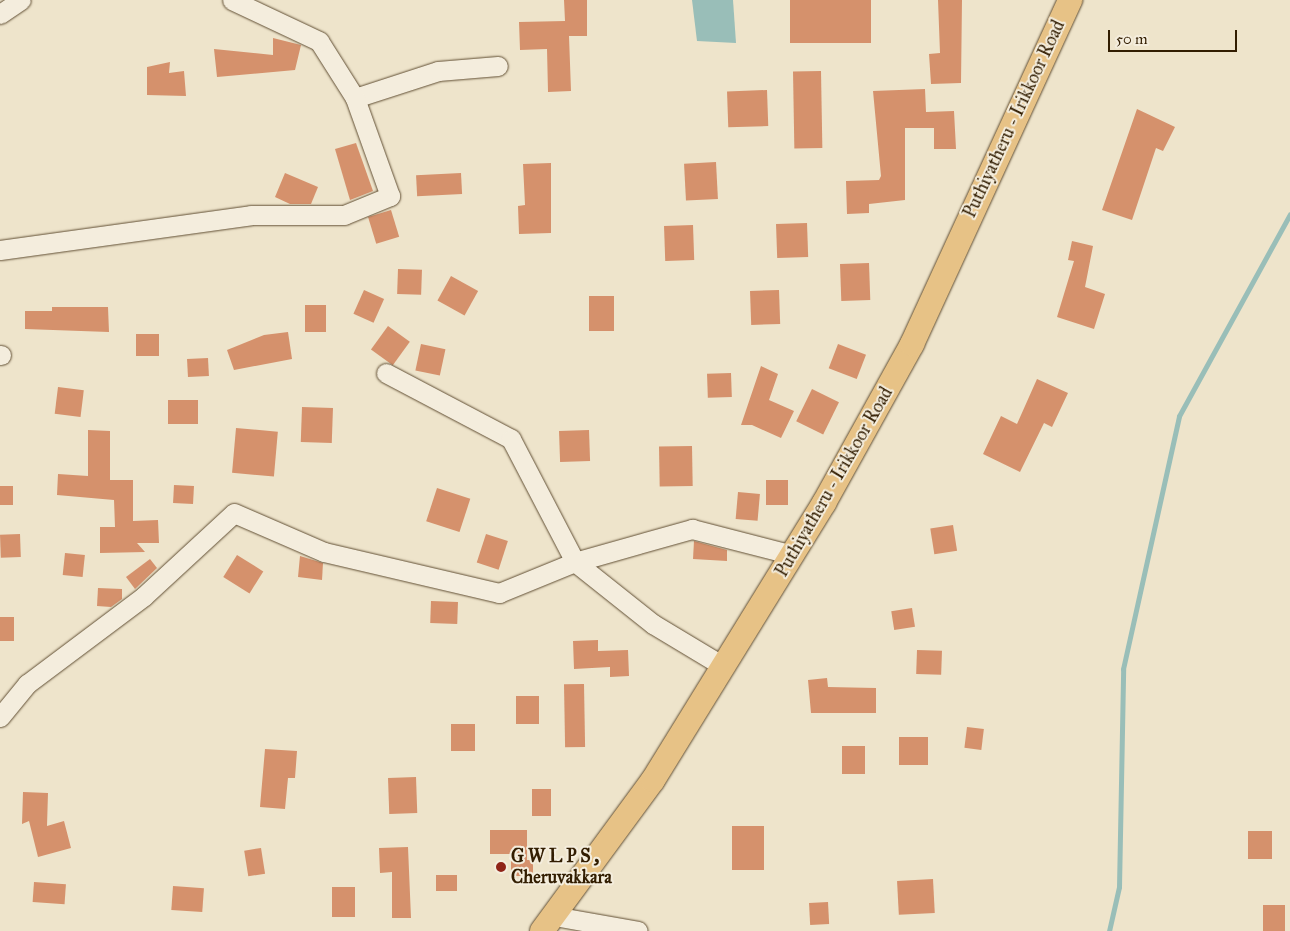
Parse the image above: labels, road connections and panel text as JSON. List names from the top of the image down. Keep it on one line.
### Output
{"streets":{"main road":["Puthiyatheru - Irikkoor Road"]},"places":["G W L P S , Cheruvakkara"],"scale_bar":"50 m"}
